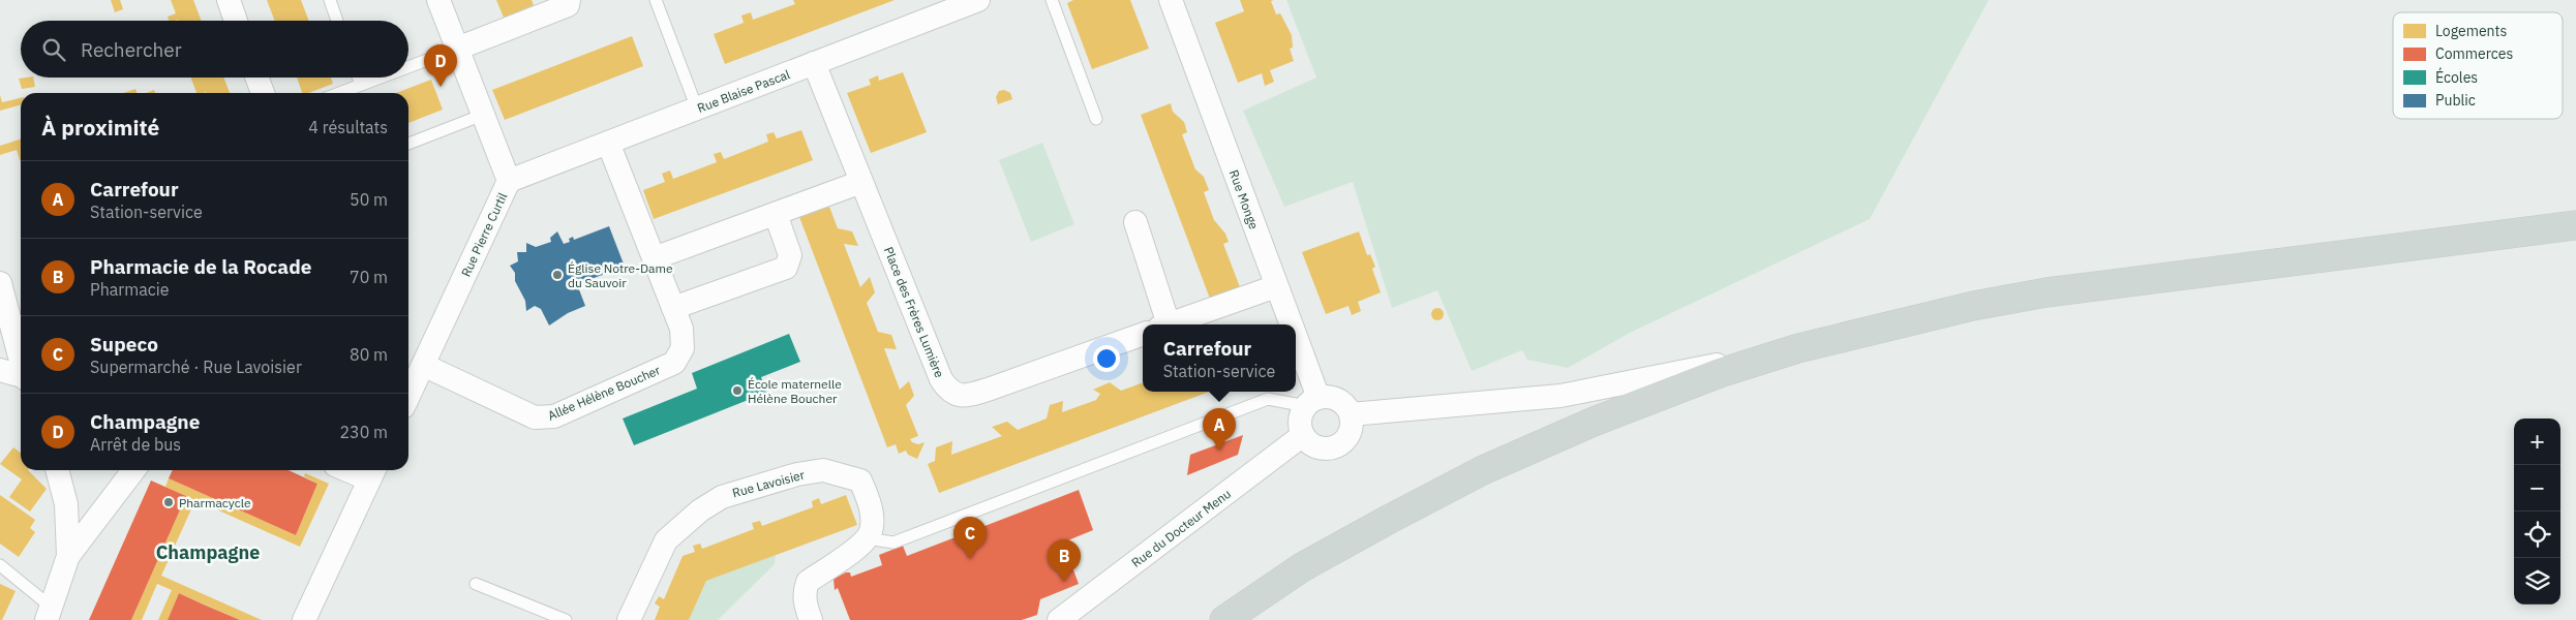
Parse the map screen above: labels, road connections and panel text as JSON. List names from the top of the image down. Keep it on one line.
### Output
{"streets":{"street":["Rue Blaise Pascal","Rue Monge","Rue Pierre Curtil","Place des Frères Lumière","Allée Hélène Boucher","Rue Lavoisier","Rue du Docteur Menu"]},"crossings":[["Rue Blaise Pascal","Rue Pierre Curtil"],["Rue Blaise Pascal","Allée Hélène Boucher"],["Rue Monge","Rue du Docteur Menu"],["Rue Pierre Curtil","Allée Hélène Boucher"]],"districts":["Champagne"],"places":["Église Notre-Dame du Sauvoir","École maternelle Hélène Boucher","Pharmacycle"],"legend":["Logements","Commerces","Écoles","Public"],"page":{"search":"Rechercher","pins":["D","A","C","B"],"heading":["À proximité","4 résultats"],"list":[{"mark":"A","name":"Carrefour","note":"Station-service","value":"50 m"},{"mark":"B","name":"Pharmacie de la Rocade","note":"Pharmacie","value":"70 m"},{"mark":"C","name":"Supeco","note":"Supermarché · Rue Lavoisier","value":"80 m"},{"mark":"D","name":"Champagne","note":"Arrêt de bus","value":"230 m"}],"popup":["Carrefour","Station-service"],"map_buttons":["+","−"]}}
